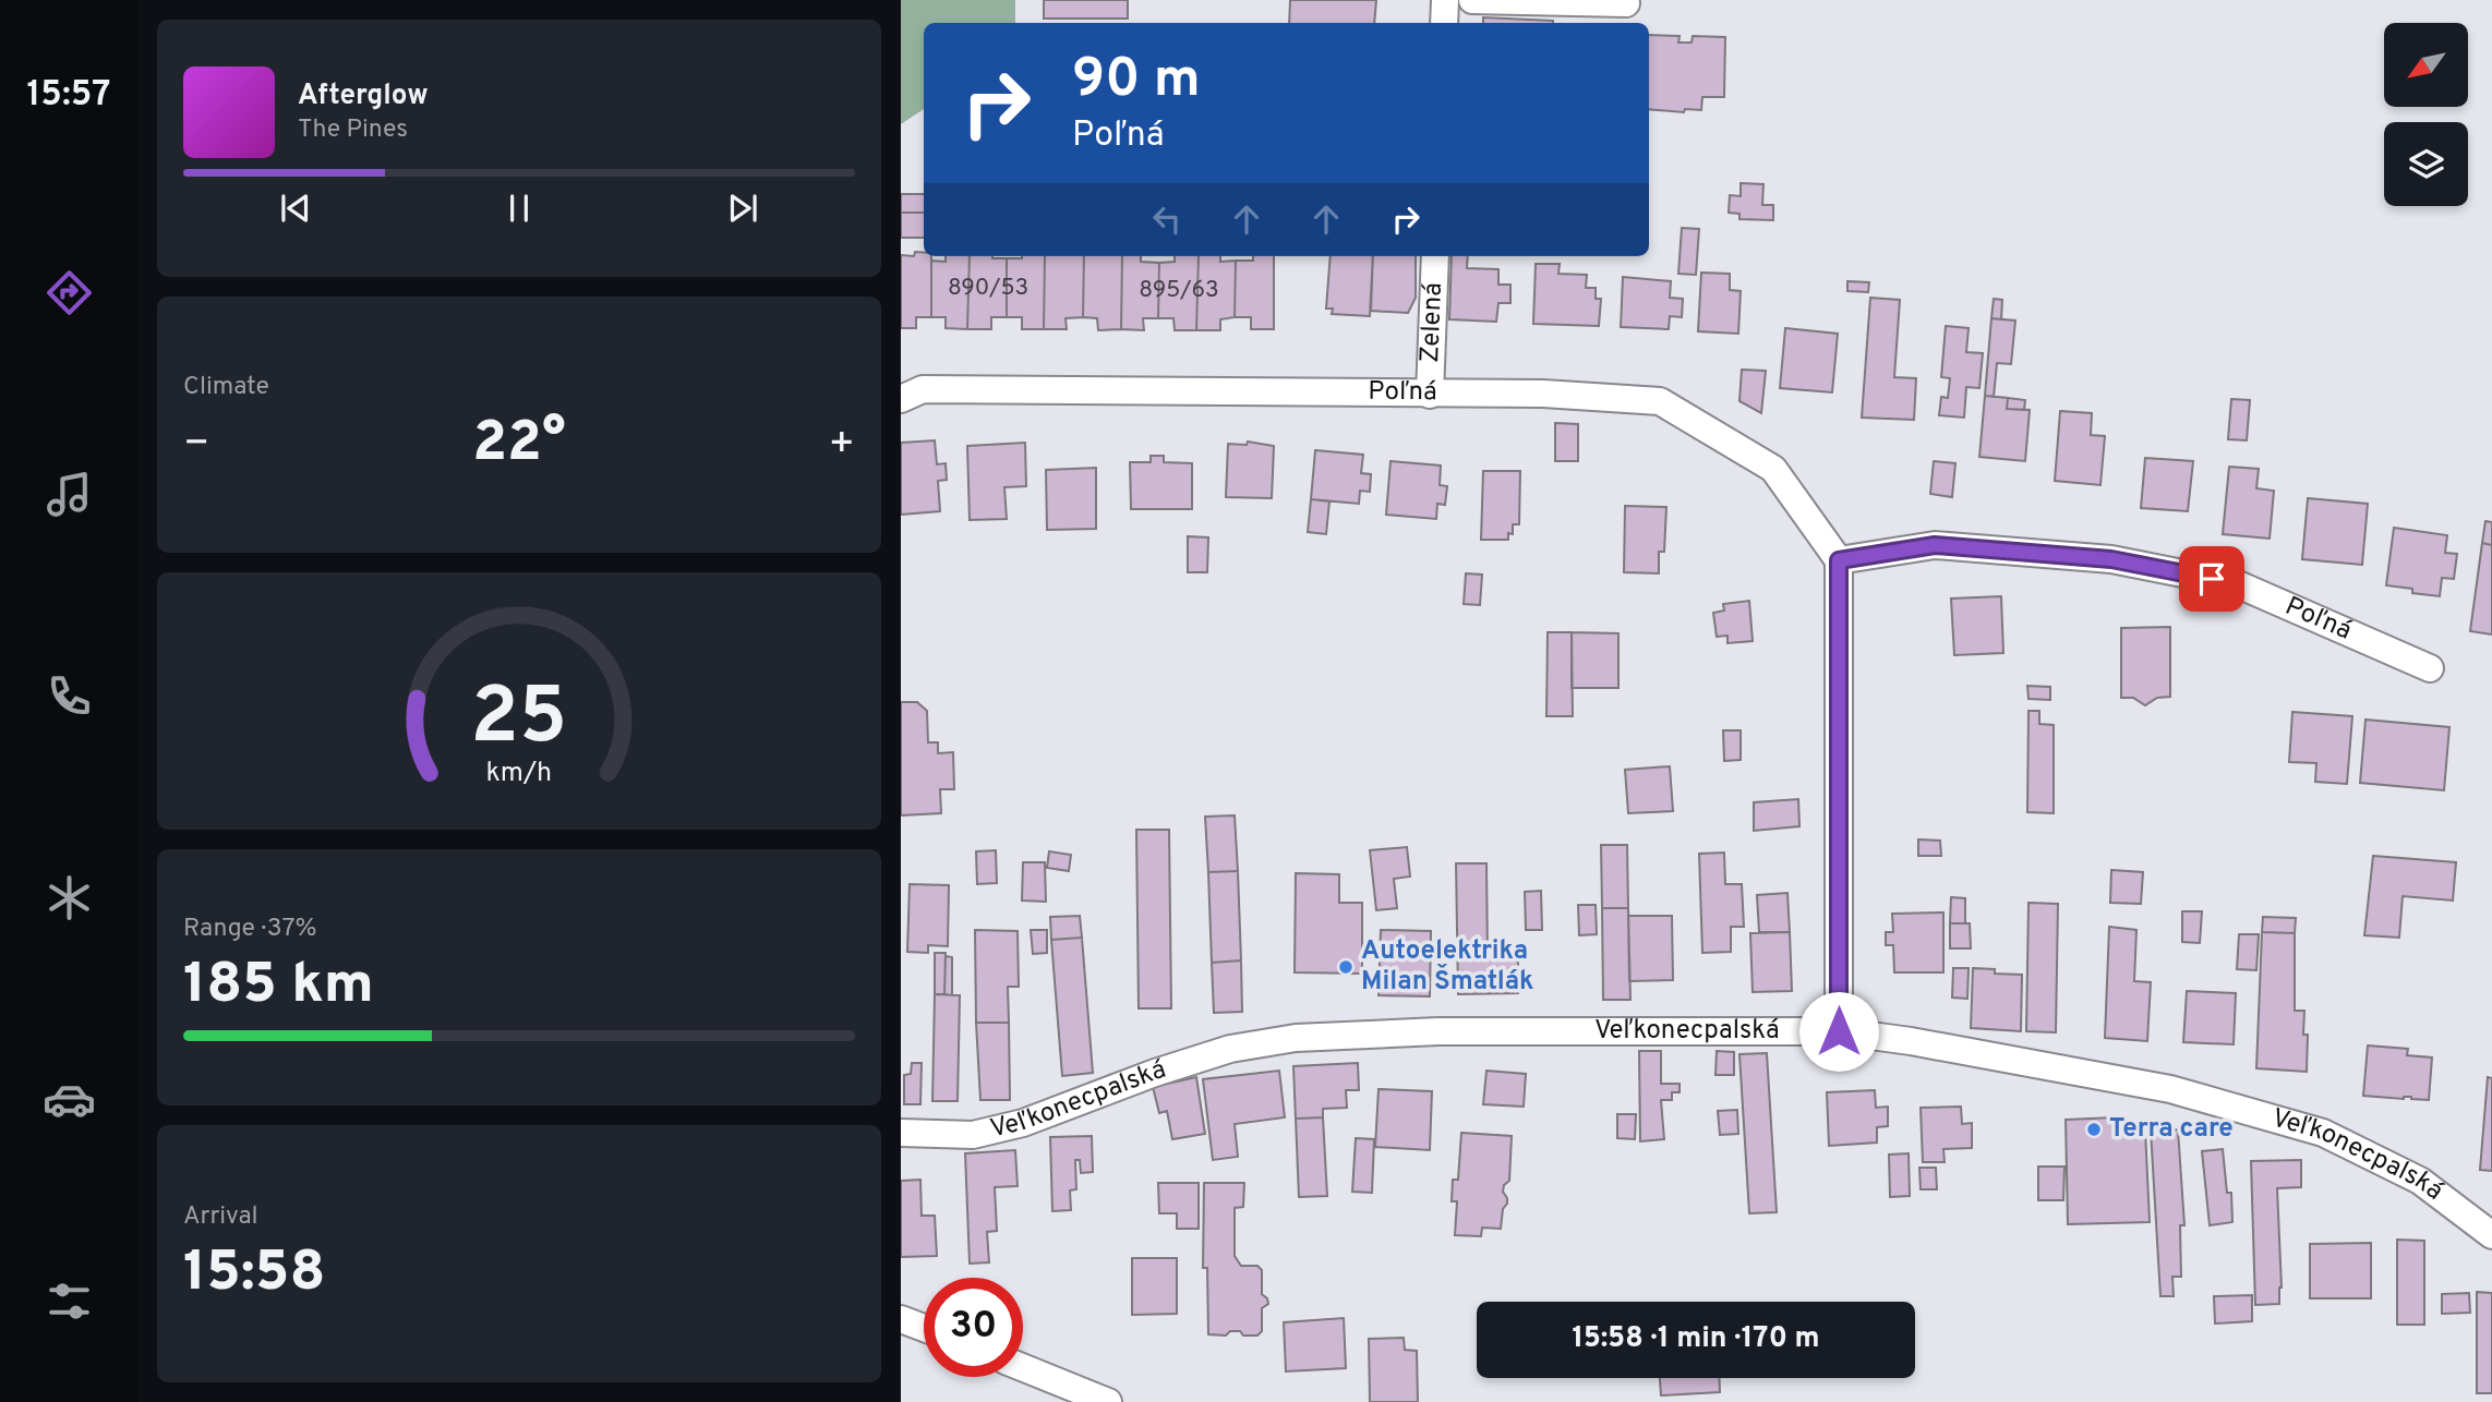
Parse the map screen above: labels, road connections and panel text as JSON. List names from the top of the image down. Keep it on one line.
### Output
{"streets":{"street":["Zelená","Poľná","Veľkonecpalská"]},"crossings":[["Zelená","Poľná"]],"places":["Autoelektrika Milan Šmatlák","Terra care"],"house_numbers":["890/53","895/63"],"north":"bottom left","page":{"tabs":"15:57","turn":["90 m","Poľná"],"song":["Afterglow","The Pines"],"tile":["Climate",["Range · 37%","185 km"],["Arrival","15:58"]],"heat":["−","22°","+"],"limit":"30","trip":"15:58 · 1 min · 170 m","gauge":["25","km/h"]}}
